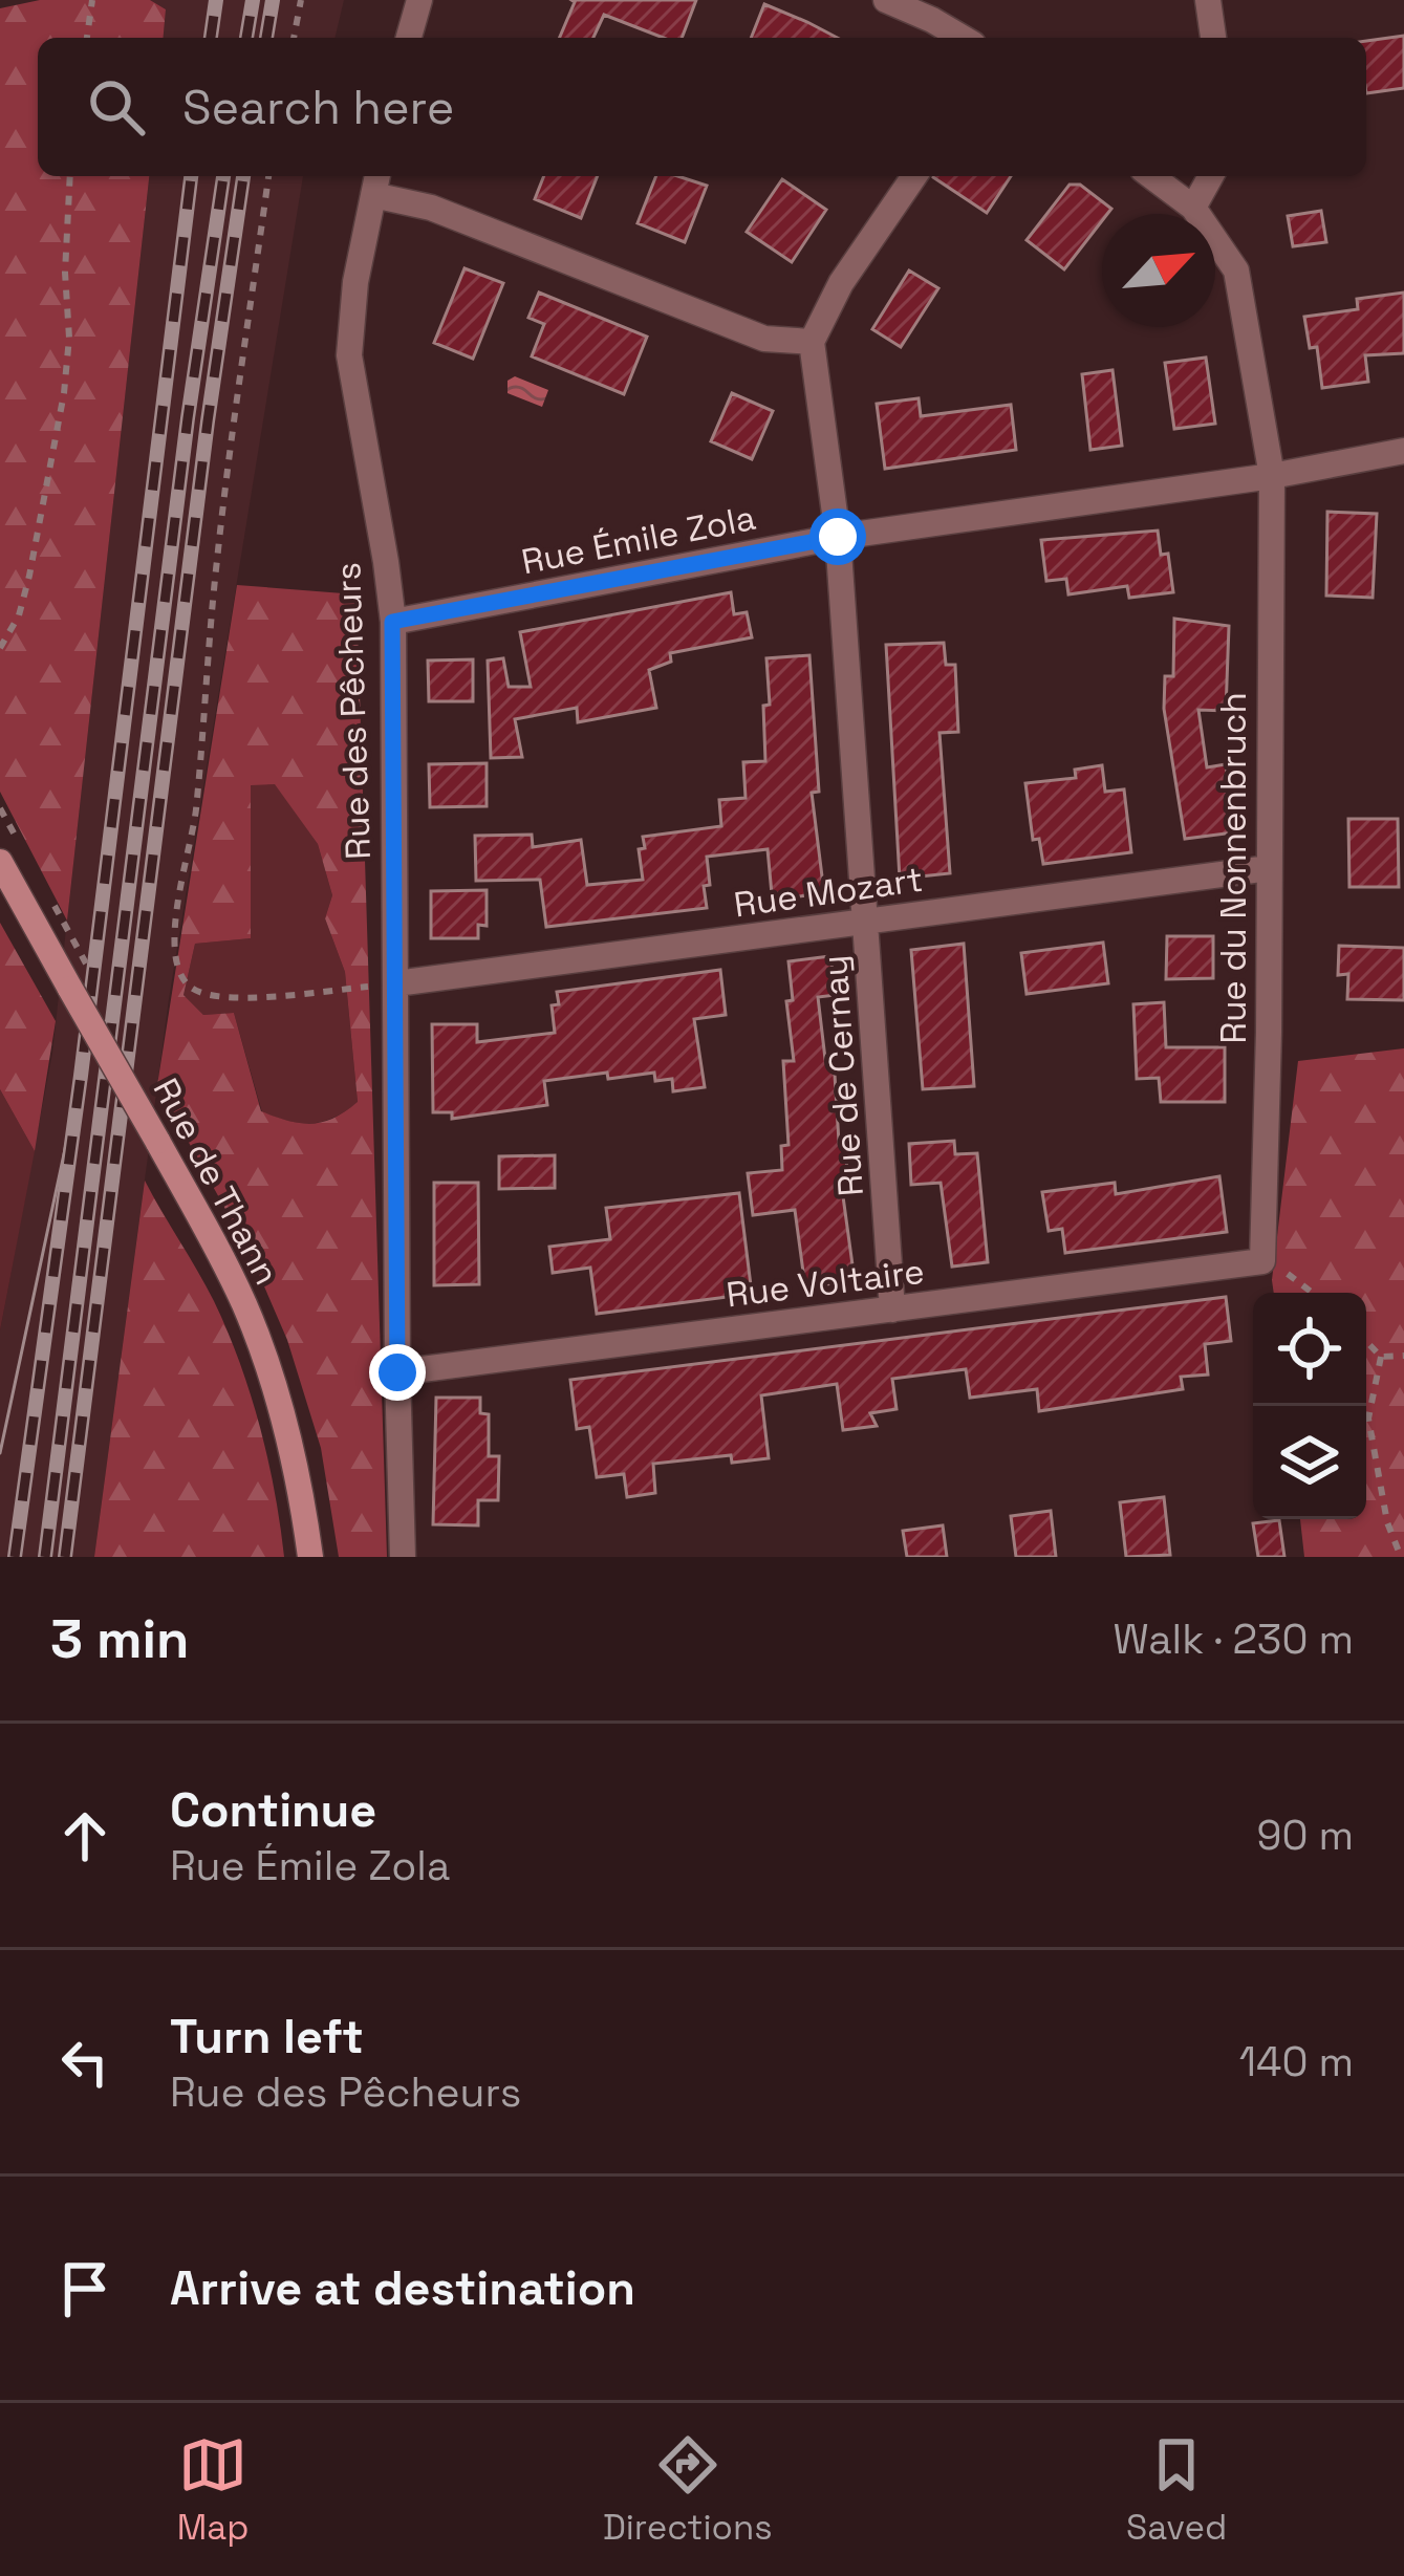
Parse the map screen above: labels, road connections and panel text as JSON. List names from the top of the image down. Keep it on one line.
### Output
{"streets":{"main road":["Rue de Thann"],"street":["Rue Émile Zola","Rue des Pêcheurs","Rue du Nonnenbruch","Rue Mozart","Rue de Cernay","Rue Voltaire"]},"crossings":[["Rue Émile Zola","Rue des Pêcheurs"],["Rue Émile Zola","Rue du Nonnenbruch"],["Rue Émile Zola","Rue de Cernay"],["Rue des Pêcheurs","Rue Mozart"],["Rue des Pêcheurs","Rue Voltaire"],["Rue du Nonnenbruch","Rue Mozart"],["Rue du Nonnenbruch","Rue Voltaire"],["Rue Mozart","Rue de Cernay"],["Rue de Cernay","Rue Voltaire"]],"north":"top right","page":{"search":"Search here","heading":["3 min","Walk · 230 m"],"list":[["Continue","Rue Émile Zola","90 m"],["Turn left","Rue des Pêcheurs","140 m"],"Arrive at destination"],"nav":["Map","Directions","Saved"]}}
